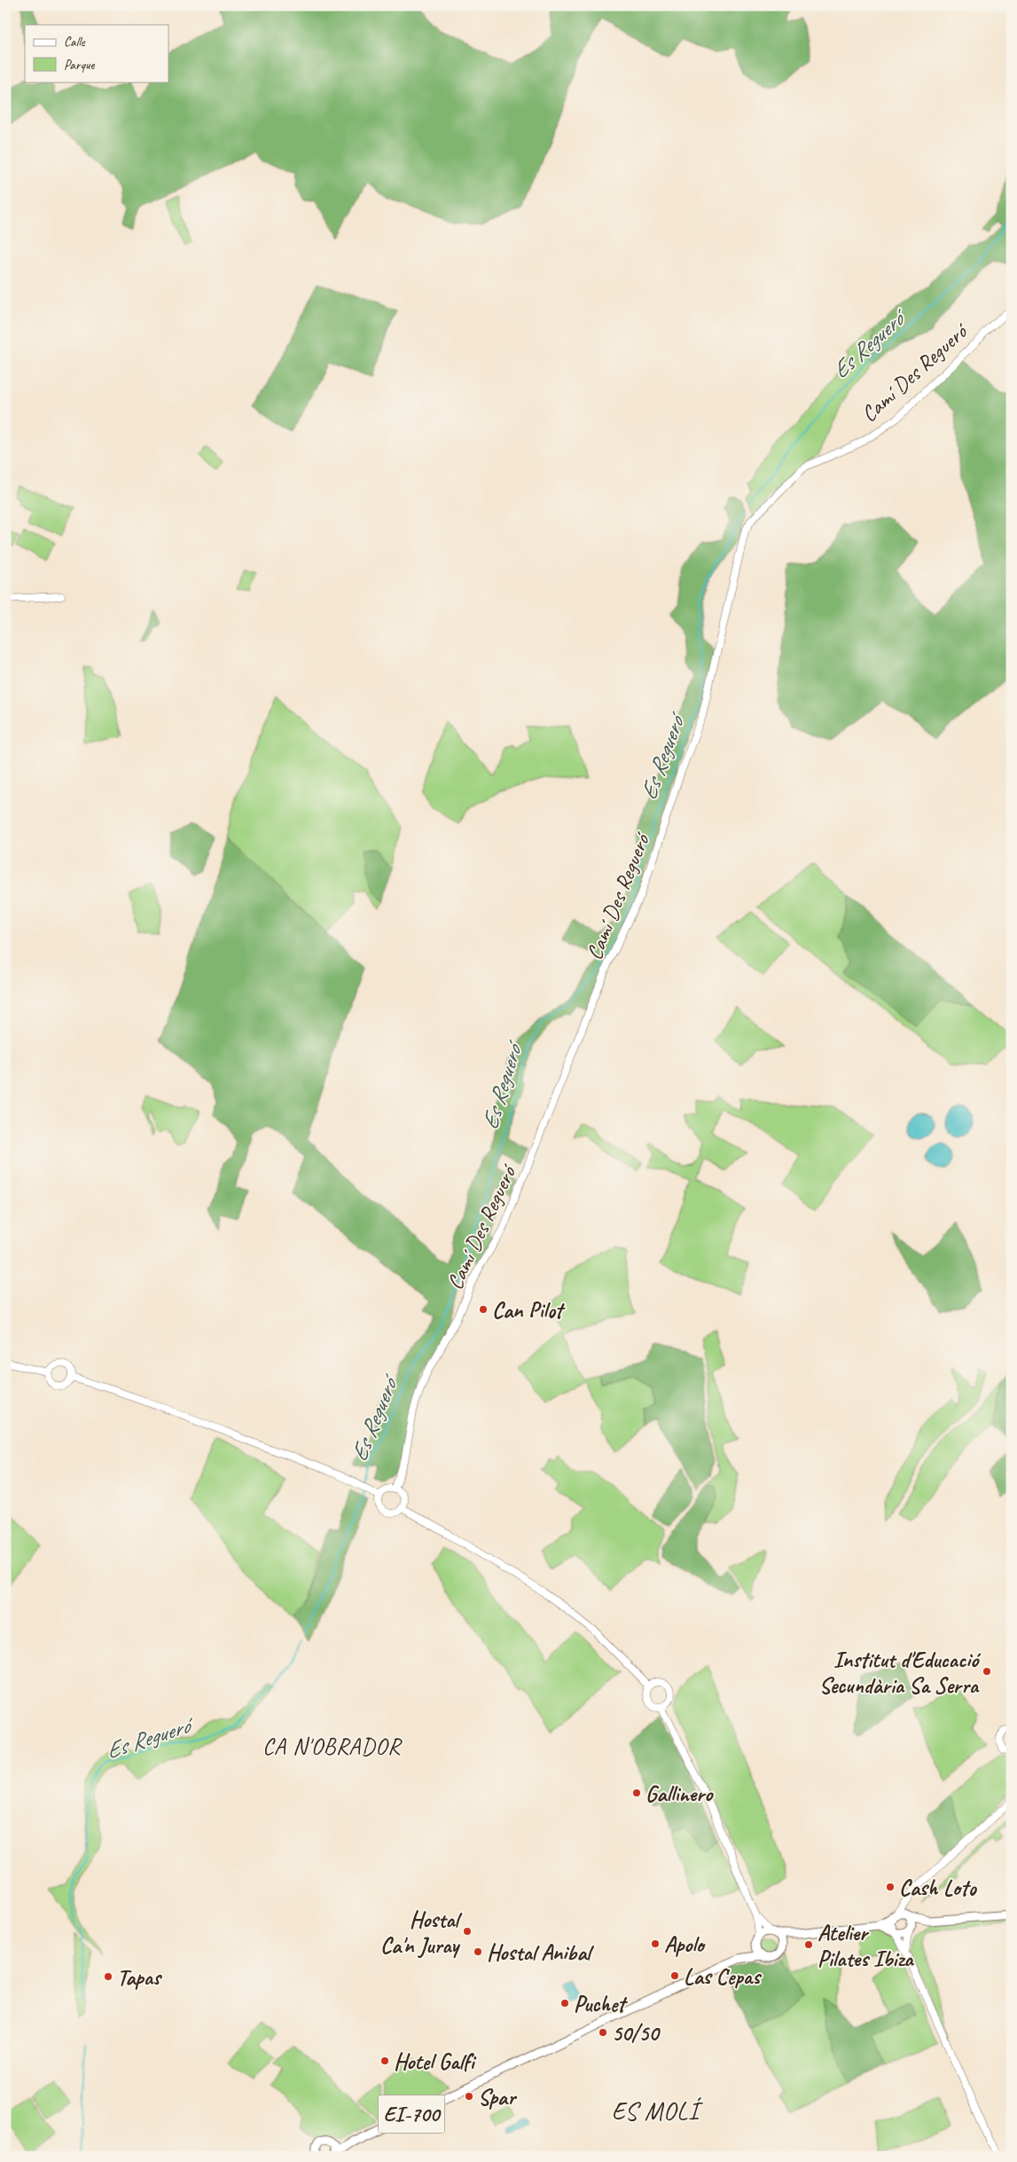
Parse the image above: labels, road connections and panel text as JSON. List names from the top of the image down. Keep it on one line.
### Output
{"streets":{"main road":["EI-700"],"street":["Camí Des Regueró"]},"districts":["CA N'OBRADOR","ES MOLÍ"],"water":["Es Regueró"],"places":["Can Pilot","Institut d'Educació Secundària Sa Serra","Gallinero","Cash Loto","Hostal Ca'n Juray","Apolo","Atelier Pilates Ibiza","Hostal Anibal","Las Cepas","Tapas","Puchet","50/50","Hotel Galfi","Spar"],"legend":["Calle","Parque"]}
